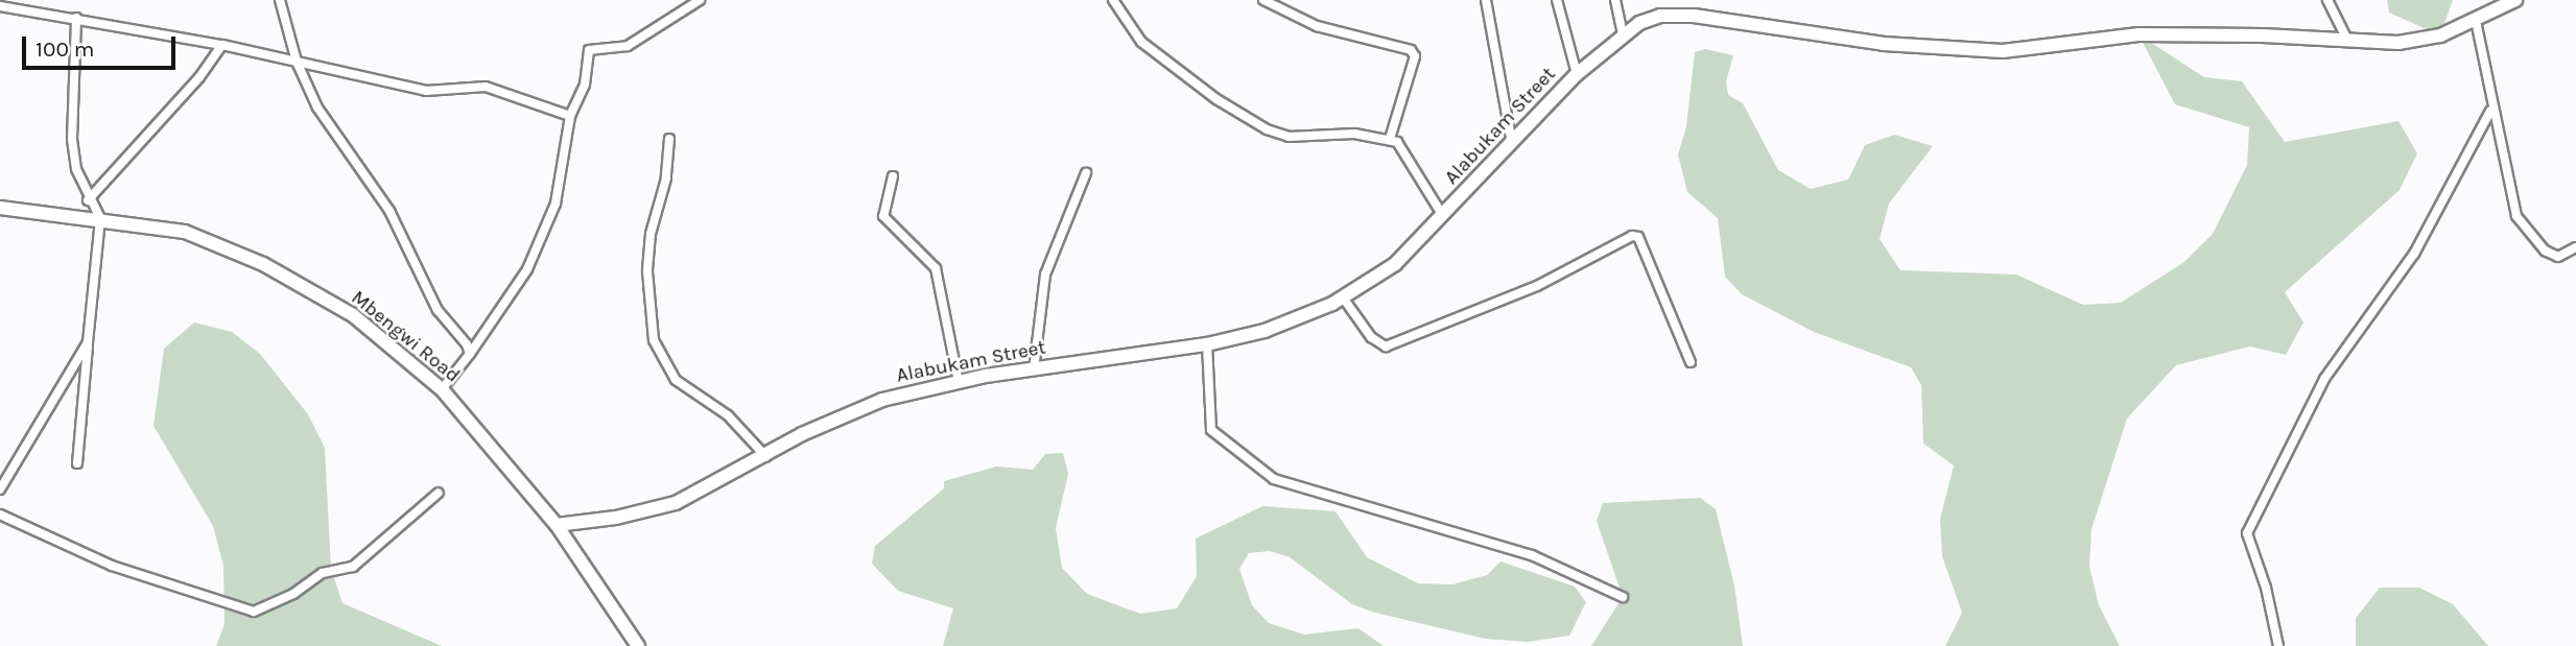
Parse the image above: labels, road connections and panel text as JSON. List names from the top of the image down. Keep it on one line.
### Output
{"streets":{"street":["Alabukam Street","Mbengwi Road"]},"crossings":[["Alabukam Street","Mbengwi Road"]],"scale_bar":"100 m"}
